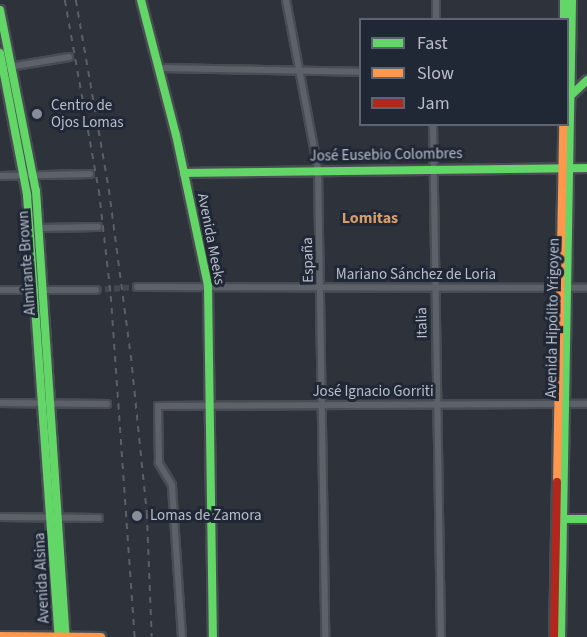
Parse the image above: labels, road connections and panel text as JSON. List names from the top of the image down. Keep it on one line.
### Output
{"streets":{"main road":["José Eusebio Colombres","Avenida Meeks","Almirante Brown","Avenida Hipólito Yrigoyen","Avenida Alsina"],"street":["España","Mariano Sánchez de Loria","Italia","José Ignacio Gorriti"]},"crossings":[["José Eusebio Colombres","Avenida Meeks"],["José Eusebio Colombres","España"],["José Eusebio Colombres","Avenida Hipólito Yrigoyen"],["José Eusebio Colombres","Italia"],["Avenida Meeks","Mariano Sánchez de Loria"],["Avenida Meeks","José Ignacio Gorriti"],["España","Mariano Sánchez de Loria"],["España","José Ignacio Gorriti"],["Almirante Brown","Avenida Alsina"],["Mariano Sánchez de Loria","Avenida Hipólito Yrigoyen"],["Mariano Sánchez de Loria","Italia"],["Avenida Hipólito Yrigoyen","José Ignacio Gorriti"],["Italia","José Ignacio Gorriti"]],"districts":["Lomitas"],"places":["Centro de Ojos Lomas","Lomas de Zamora"],"legend":["Fast","Slow","Jam"]}
